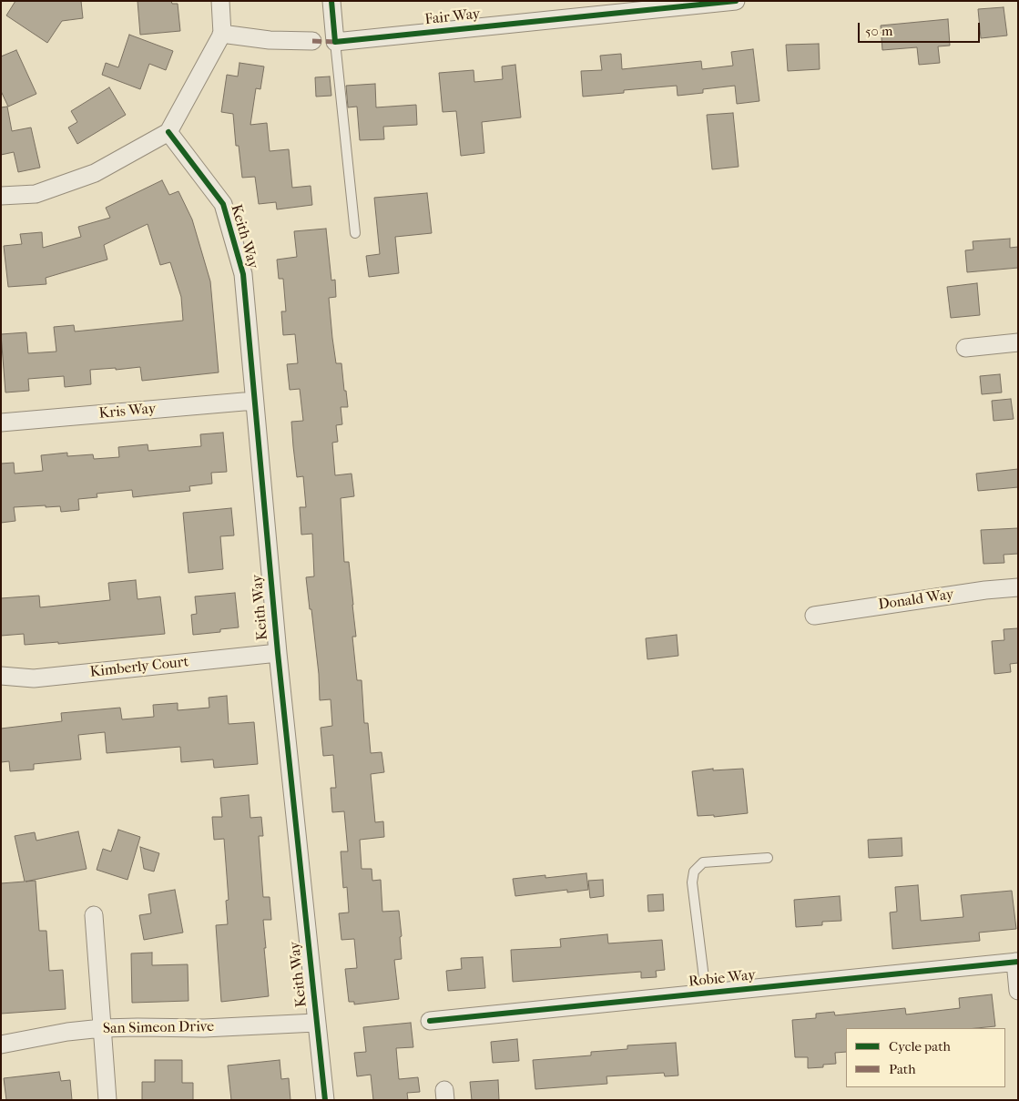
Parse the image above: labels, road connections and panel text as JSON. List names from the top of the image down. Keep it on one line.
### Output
{"streets":{"street":["Fair Way","Keith Way","Kris Way","Donald Way","Kimberly Court","Robie Way","San Simeon Drive"]},"crossings":[["Keith Way","Kris Way"],["Keith Way","Kimberly Court"],["Keith Way","San Simeon Drive"]],"legend":["Cycle path","Path"],"scale_bar":"50 m"}
